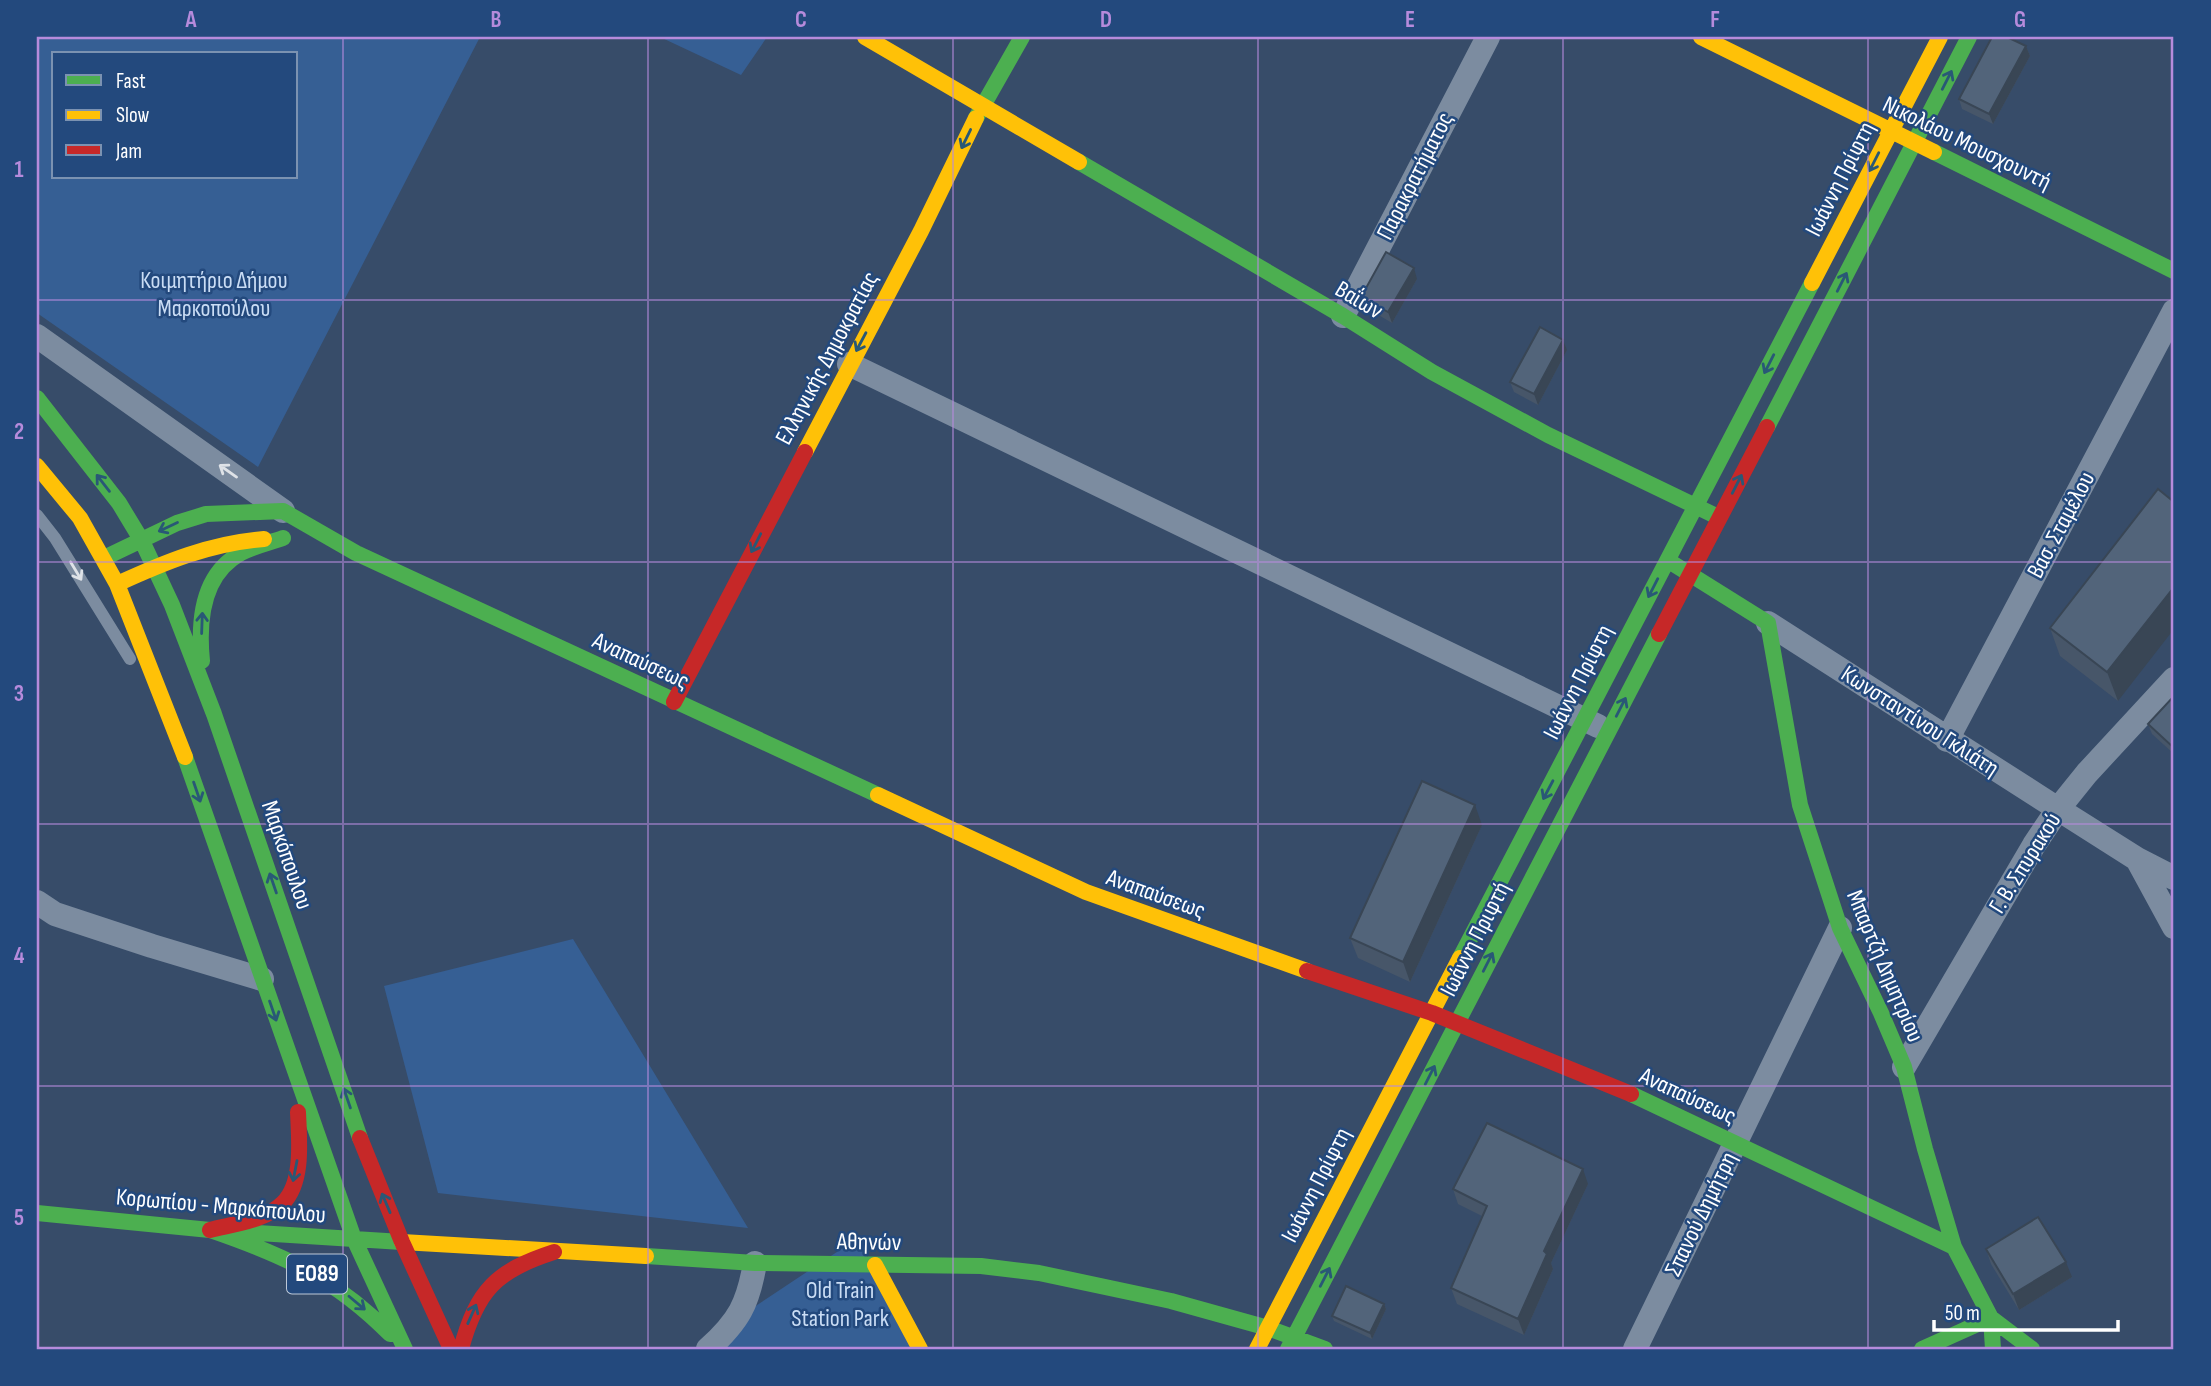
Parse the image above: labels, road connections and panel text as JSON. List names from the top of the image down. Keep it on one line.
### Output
{"streets":{"main road":["Νικολάου Μουσχουντή","Ιωάννη Πρίφτη","Βαΐων","Ελληνικής Δημοκρατίας","Αναπαύσεως","Κωνσταντίνου Γκλιάτη","Μαρκόπουλου","Ιωάννη Πριφτή","Μπαρτζή Δημητρίου","Κορωπίου - Μαρκόπουλου","Αθηνών","ΕΟ89"],"street":["Παρακρατήματος","Βασ. Σταμέλου","Γ. Β. Σπυρακού","Σπανού Δημήτρη"]},"crossings":[["Νικολάου Μουσχουντή","Ιωάννη Πρίφτη"],["Παρακρατήματος","Βαΐων"],["Ιωάννη Πρίφτη","Βαΐων"],["Ιωάννη Πρίφτη","Αναπαύσεως"],["Ιωάννη Πρίφτη","Κωνσταντίνου Γκλιάτη"],["Ιωάννη Πρίφτη","Ιωάννη Πριφτή"],["Ιωάννη Πρίφτη","Αθηνών"],["Βαΐων","Ελληνικής Δημοκρατίας"],["Ελληνικής Δημοκρατίας","Αναπαύσεως"],["Βασ. Σταμέλου","Κωνσταντίνου Γκλιάτη"],["Αναπαύσεως","Μαρκόπουλου"],["Αναπαύσεως","Ιωάννη Πριφτή"],["Αναπαύσεως","Μπαρτζή Δημητρίου"],["Αναπαύσεως","Σπανού Δημήτρη"],["Κωνσταντίνου Γκλιάτη","Γ. Β. Σπυρακού"],["Κωνσταντίνου Γκλιάτη","Μπαρτζή Δημητρίου"],["Μαρκόπουλου","Κορωπίου - Μαρκόπουλου"],["Μαρκόπουλου","Αθηνών"],["Γ. Β. Σπυρακού","Μπαρτζή Δημητρίου"],["Μπαρτζή Δημητρίου","Σπανού Δημήτρη"],["Κορωπίου - Μαρκόπουλου","Αθηνών"],["Κορωπίου - Μαρκόπουλου","ΕΟ89"]],"one_way":["Ελληνικής Δημοκρατίας","Ιωάννη Πριφτή"],"parks":["Κοιμητήριο Δήμου Μαρκοπούλου","Old Train Station Park"],"legend":["Fast","Slow","Jam"],"scale_bar":"50 m","grid":{"columns":["A","B","C","D","E","F","G"],"rows":["1","2","3","4","5"]}}
